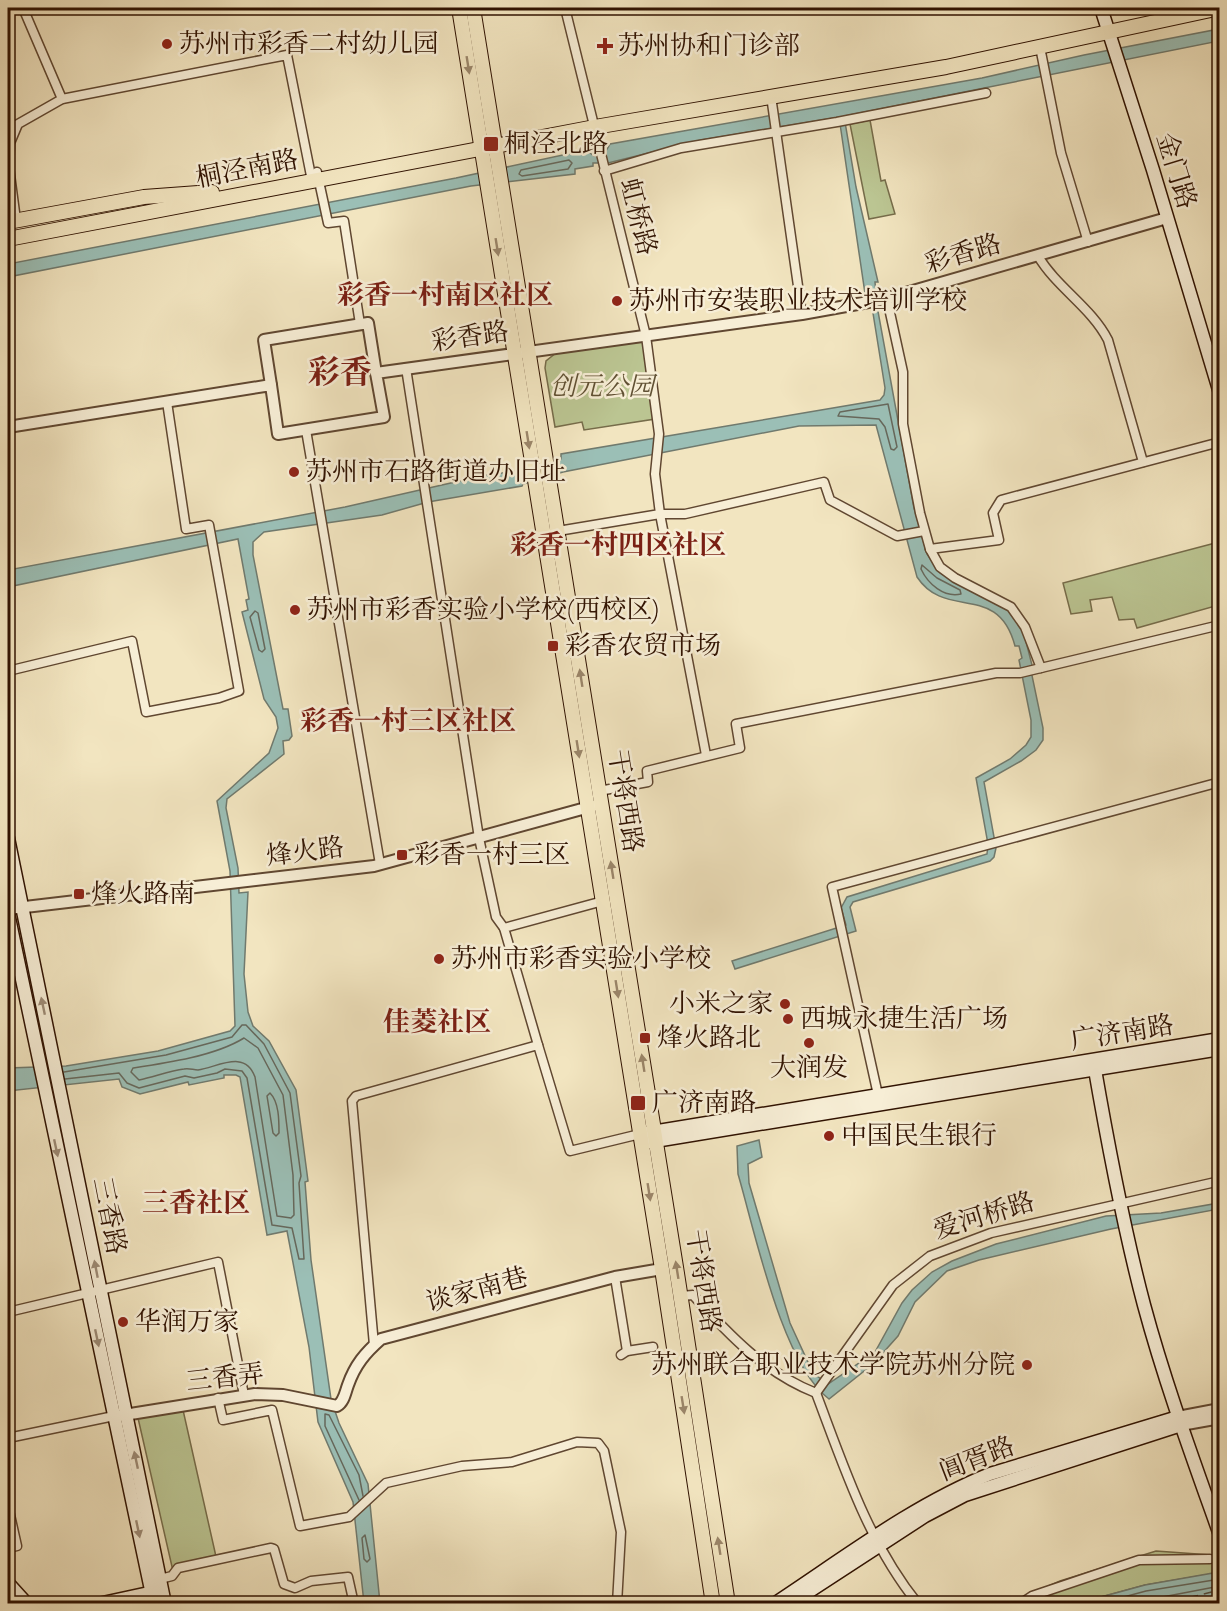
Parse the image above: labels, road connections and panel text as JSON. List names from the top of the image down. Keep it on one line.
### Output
{"streets":{"main road":["桐泾南路","金门路","干将西路","广济南路","三香路","阊胥路"],"street":["虹桥路","彩香路","烽火路","爱河桥路","谈家南巷","三香弄"]},"crossings":[["桐泾南路","干将西路"],["金门路","彩香路"],["虹桥路","彩香路"],["彩香路","干将西路"],["干将西路","烽火路"],["干将西路","广济南路"],["干将西路","谈家南巷"],["烽火路","三香路"],["三香路","三香弄"],["谈家南巷","三香弄"]],"districts":["彩香一村南区社区","彩香","彩香一村四区社区","彩香一村三区社区","佳菱社区","三香社区"],"parks":["创元公园"],"places":{"other":["苏州市彩香二村幼儿园","苏州市安装职业技术培训学校","苏州市石路街道办旧址","苏州市彩香实验小学校(西校区)","苏州市彩香实验小学校","小米之家","西城永捷生活广场","大润发","中国民生银行","华润万家","苏州联合职业技术学院苏州分院"],"health":["苏州协和门诊部"],"transit":["桐泾北路","彩香农贸市场","彩香一村三区","烽火路南","烽火路北","广济南路"]}}
